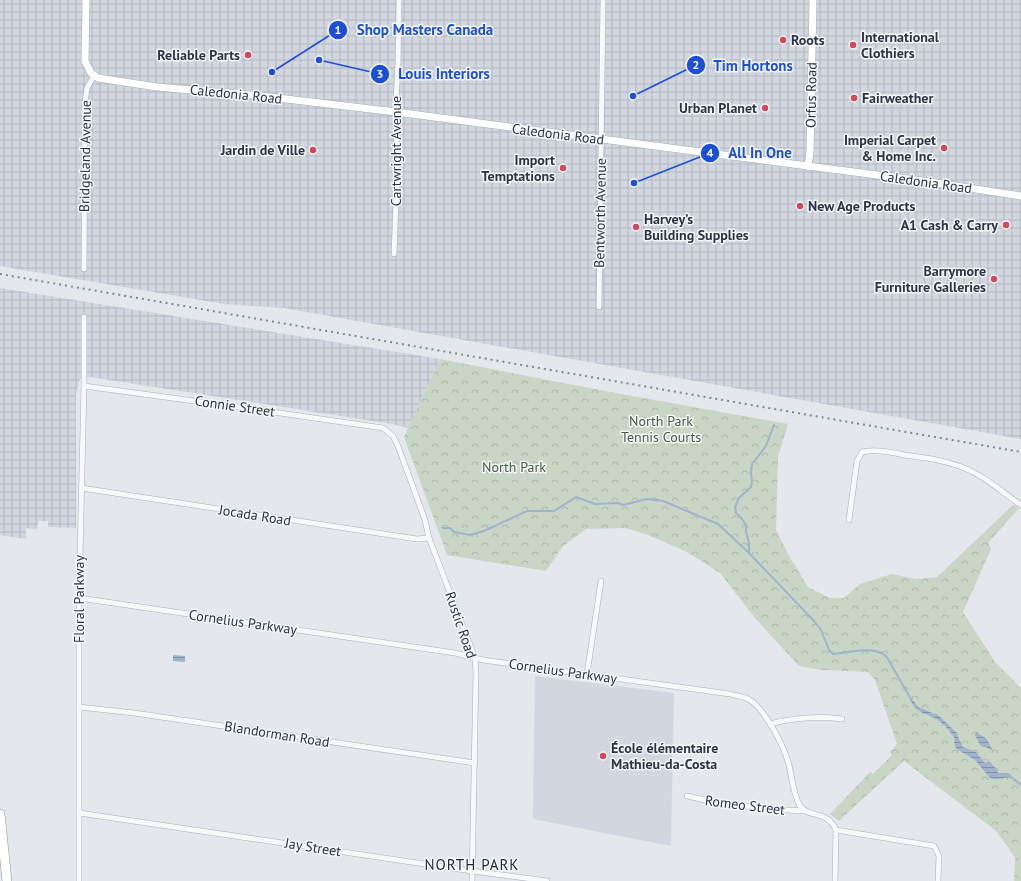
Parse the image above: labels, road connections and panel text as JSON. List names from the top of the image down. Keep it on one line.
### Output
{"streets":{"street":["Caledonia Road","Orfus Road","Cartwright Avenue","Bridgeland Avenue","Bentworth Avenue","Connie Street","Jocada Road","Floral Parkway","Cornelius Parkway","Rustic Road","Blandorman Road","Romeo Street","Jay Street"]},"crossings":[["Caledonia Road","Orfus Road"],["Caledonia Road","Cartwright Avenue"],["Caledonia Road","Bridgeland Avenue"],["Caledonia Road","Bentworth Avenue"],["Connie Street","Floral Parkway"],["Connie Street","Rustic Road"],["Jocada Road","Floral Parkway"],["Jocada Road","Rustic Road"],["Floral Parkway","Cornelius Parkway"],["Floral Parkway","Blandorman Road"],["Floral Parkway","Jay Street"],["Cornelius Parkway","Rustic Road"],["Cornelius Parkway","Romeo Street"],["Rustic Road","Blandorman Road"],["Rustic Road","Jay Street"]],"districts":["NORTH PARK"],"parks":["North Park Tennis Courts","North Park"],"places":["Roots","International Clothiers","Reliable Parts","Louis Interiors","Shop Masters Canada","Tim Hortons","Fairweather","Urban Planet","Imperial Carpet & Home Inc.","Jardin de Ville","Import Temptations","All In One","New Age Products","A1 Cash & Carry","Harvey’s Building Supplies","Barrymore Furniture Galleries","École élémentaire Mathieu-da-Costa"]}
